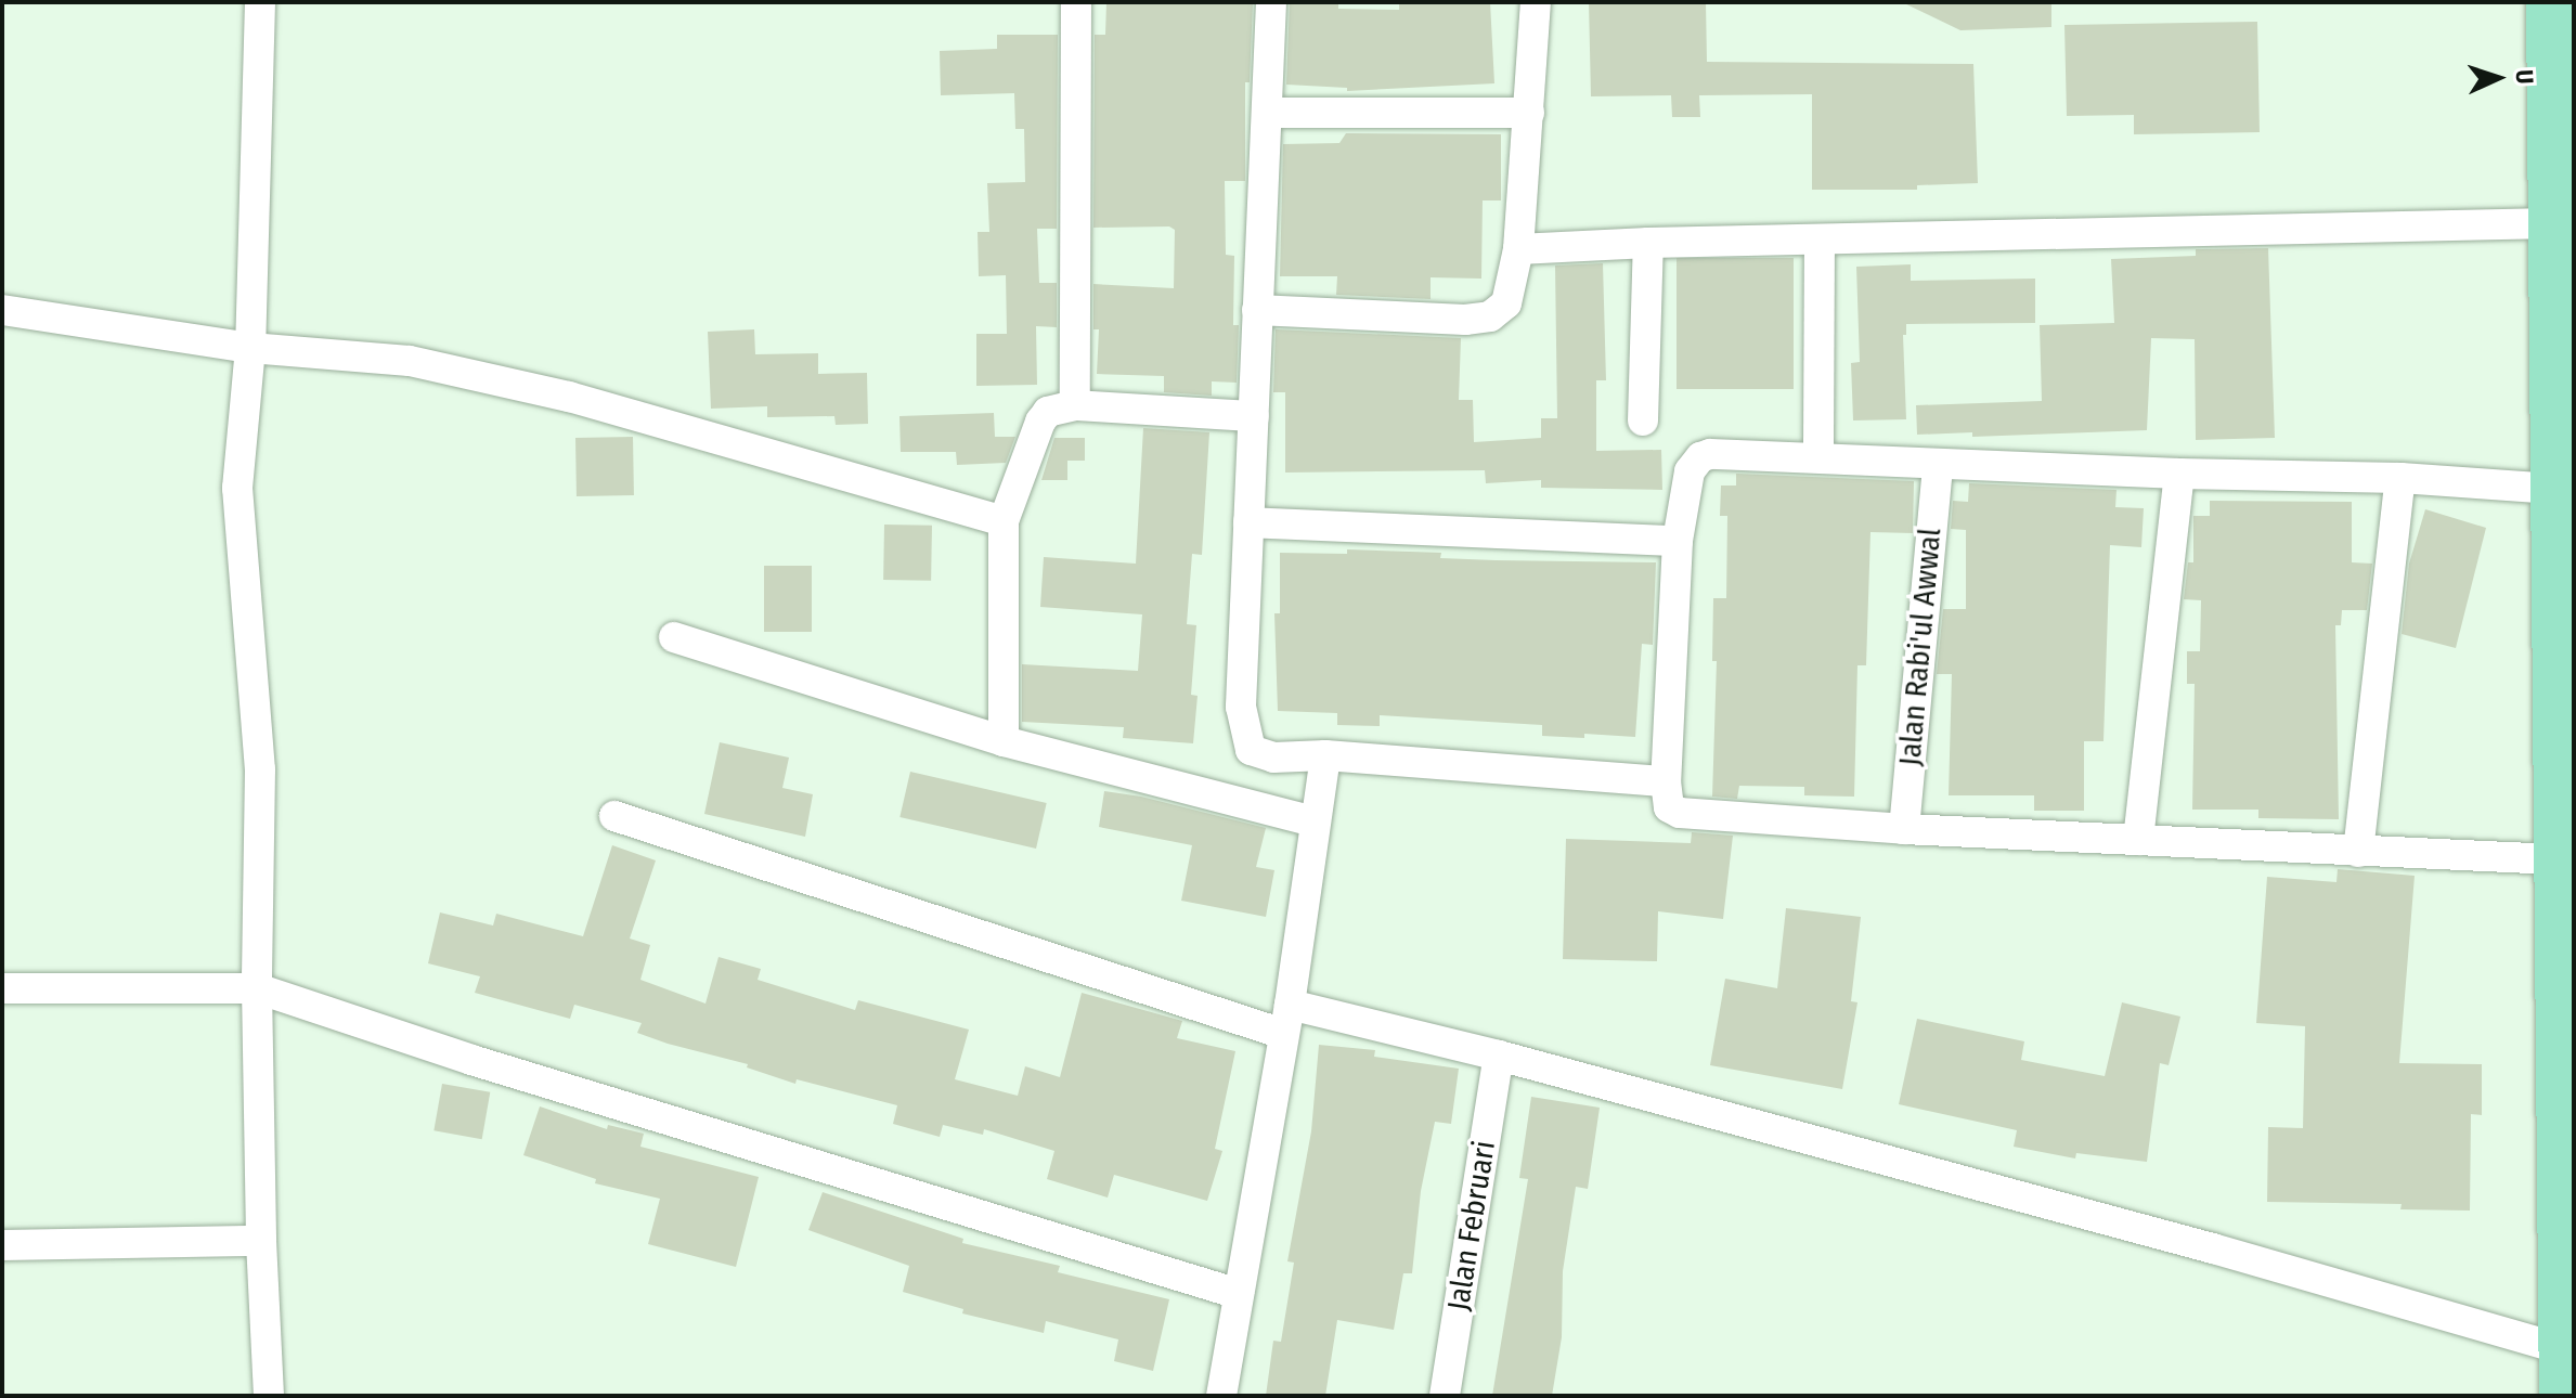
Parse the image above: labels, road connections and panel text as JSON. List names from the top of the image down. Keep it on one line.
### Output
{"streets":{"street":["Jalan Rabi'ul Awwal","Jalan Februari"]},"north":"right"}
